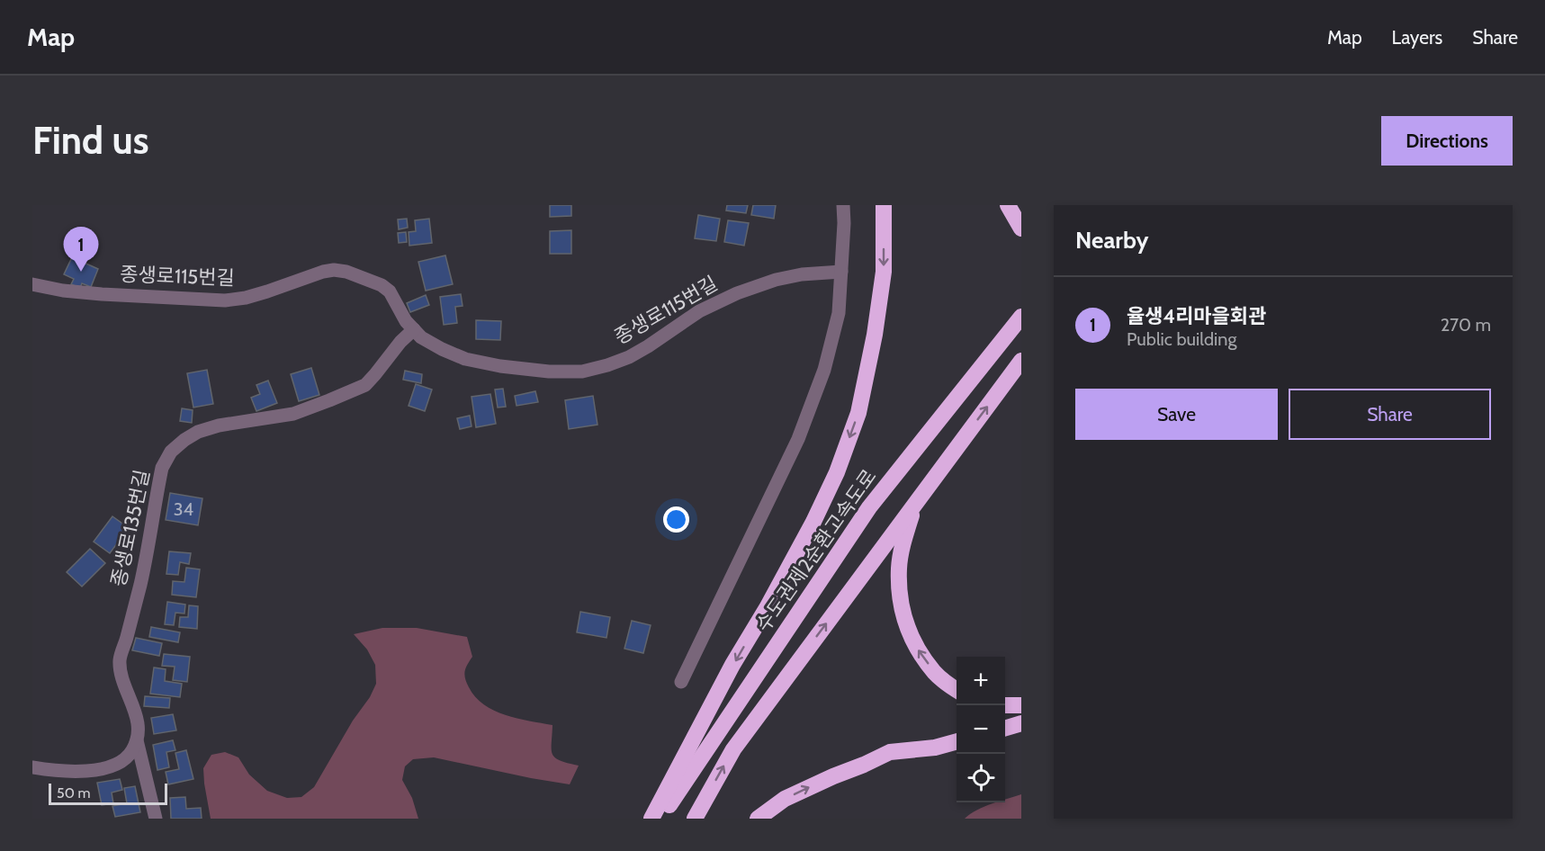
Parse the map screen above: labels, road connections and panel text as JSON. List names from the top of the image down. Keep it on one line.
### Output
{"streets":{"highway":["수도권제2순환고속도로"],"lane":["종생로115번길","종생로135번길"]},"crossings":[["종생로115번길","종생로135번길"]],"house_numbers":["34"],"scale_bar":"50 m","page":{"header":"Map","nav":["Map","Layers","Share"],"buttons":["Directions",["Save","Share"]],"title":"Find us","heading":"Nearby","pins":"1","list":[{"mark":"1","name":"율생4리마을회관","note":"Public building","value":"270 m"}],"map_buttons":["+","−"],"scale":"50 m"}}
